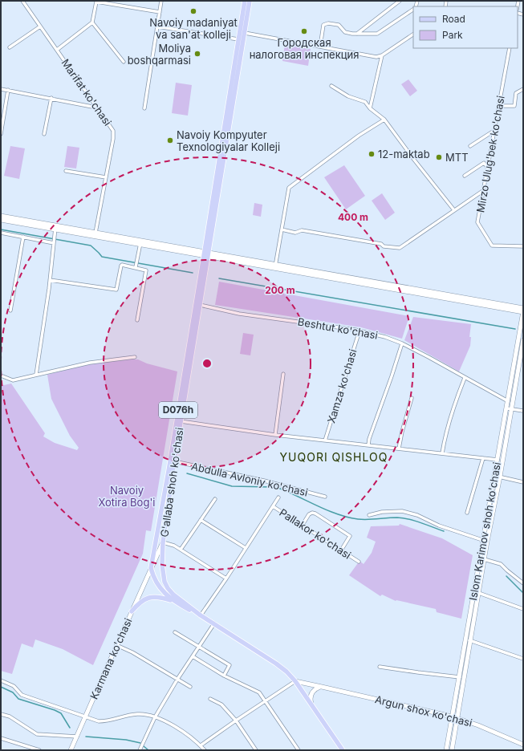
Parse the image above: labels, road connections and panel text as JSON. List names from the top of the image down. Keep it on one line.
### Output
{"streets":{"main road":["D076h","G'allaba shoh ko'chasi","Islom Karimov shoh ko'chasi","Karmana ko'chasi","Argun shox ko'chasi"],"street":["Marifat ko'chasi","Mirzo Ulug'bek ko'chasi","Beshtut ko'chasi","Xamza ko'chasi","Abdulla Avloniy ko'chasi","Pallakor ko'chasi"]},"crossings":[["Beshtut ko'chasi","Xamza ko'chasi"],["Beshtut ko'chasi","G'allaba shoh ko'chasi"],["Beshtut ko'chasi","Islom Karimov shoh ko'chasi"],["Abdulla Avloniy ko'chasi","G'allaba shoh ko'chasi"],["G'allaba shoh ko'chasi","Karmana ko'chasi"],["Islom Karimov shoh ko'chasi","Argun shox ko'chasi"]],"districts":["YUQORI QISHLOQ"],"parks":["Navoiy Xotira Bog'i"],"places":["Navoiy madaniyat va san'at kolleji","Городская налоговая инспекция","Moliya boshqarmasi","Navoiy Kompyuter Texnologiyalar Kolleji","12-maktab","MTT"],"legend":["Road","Park"],"rings":["400 m","200 m"]}
